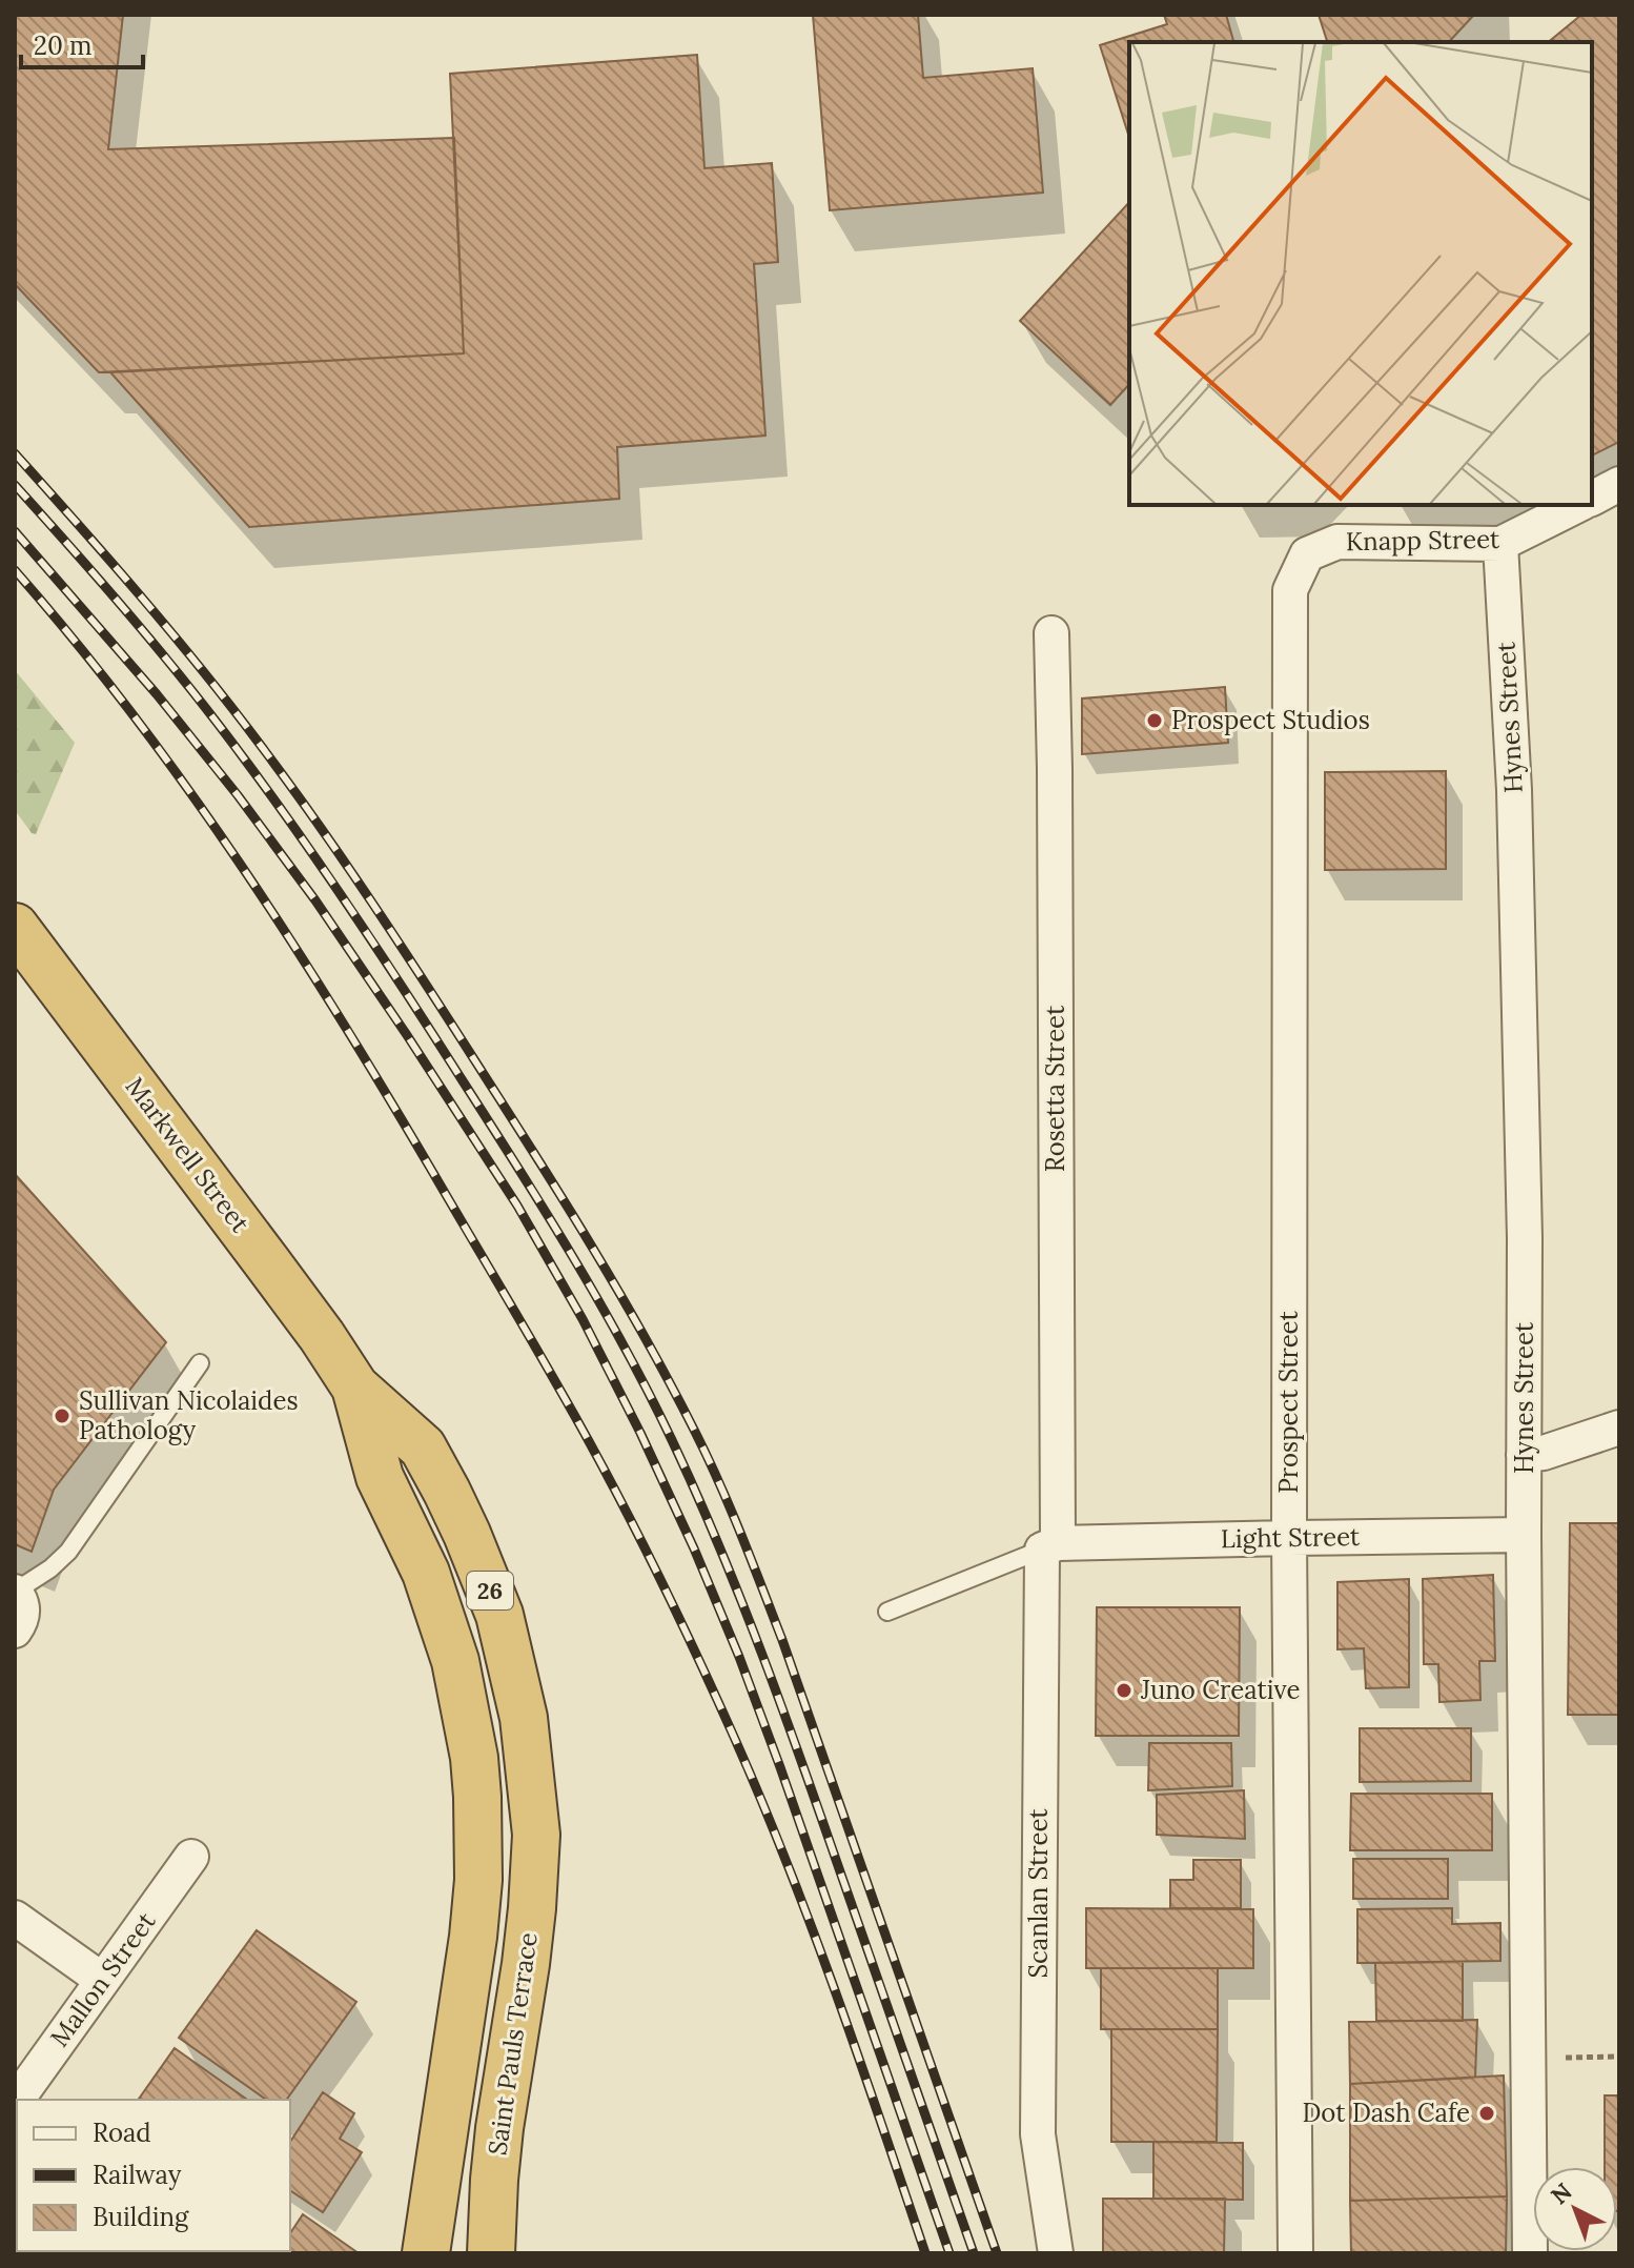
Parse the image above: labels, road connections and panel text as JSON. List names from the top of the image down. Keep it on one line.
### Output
{"streets":{"highway":["Markwell Street","26","Saint Pauls Terrace"],"street":["Knapp Street","Hynes Street","Rosetta Street","Prospect Street","Light Street","Scanlan Street","Mallon Street"]},"crossings":[["Knapp Street","Hynes Street"],["Knapp Street","Prospect Street"],["Hynes Street","Light Street"],["Rosetta Street","Light Street"],["Rosetta Street","Scanlan Street"],["Markwell Street","Saint Pauls Terrace"],["Prospect Street","Light Street"],["Light Street","Scanlan Street"]],"places":["Prospect Studios","Sullivan Nicolaides Pathology","Juno Creative","Dot Dash Cafe"],"legend":["Road","Railway","Building"],"scale_bar":"20 m","north":"top left"}
